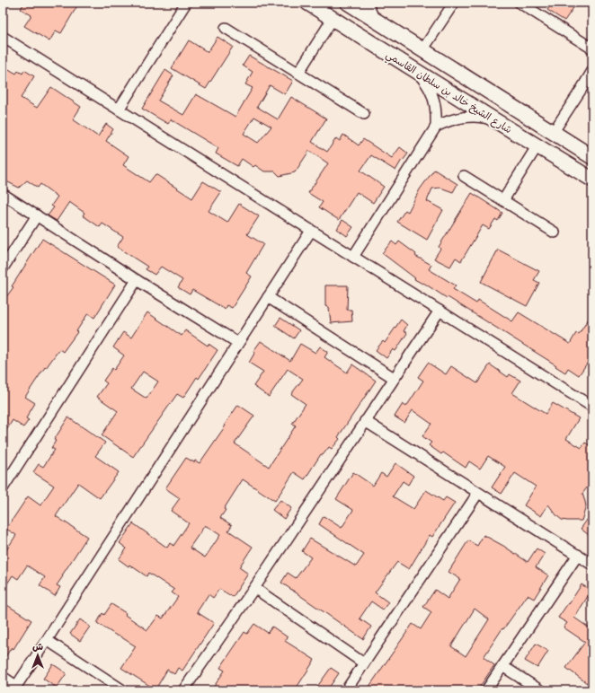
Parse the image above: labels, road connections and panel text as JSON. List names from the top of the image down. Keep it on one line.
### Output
{"streets":{"main road":["شارع الشيخ خالد بن سلطان القاسمي"]},"north":"top"}
